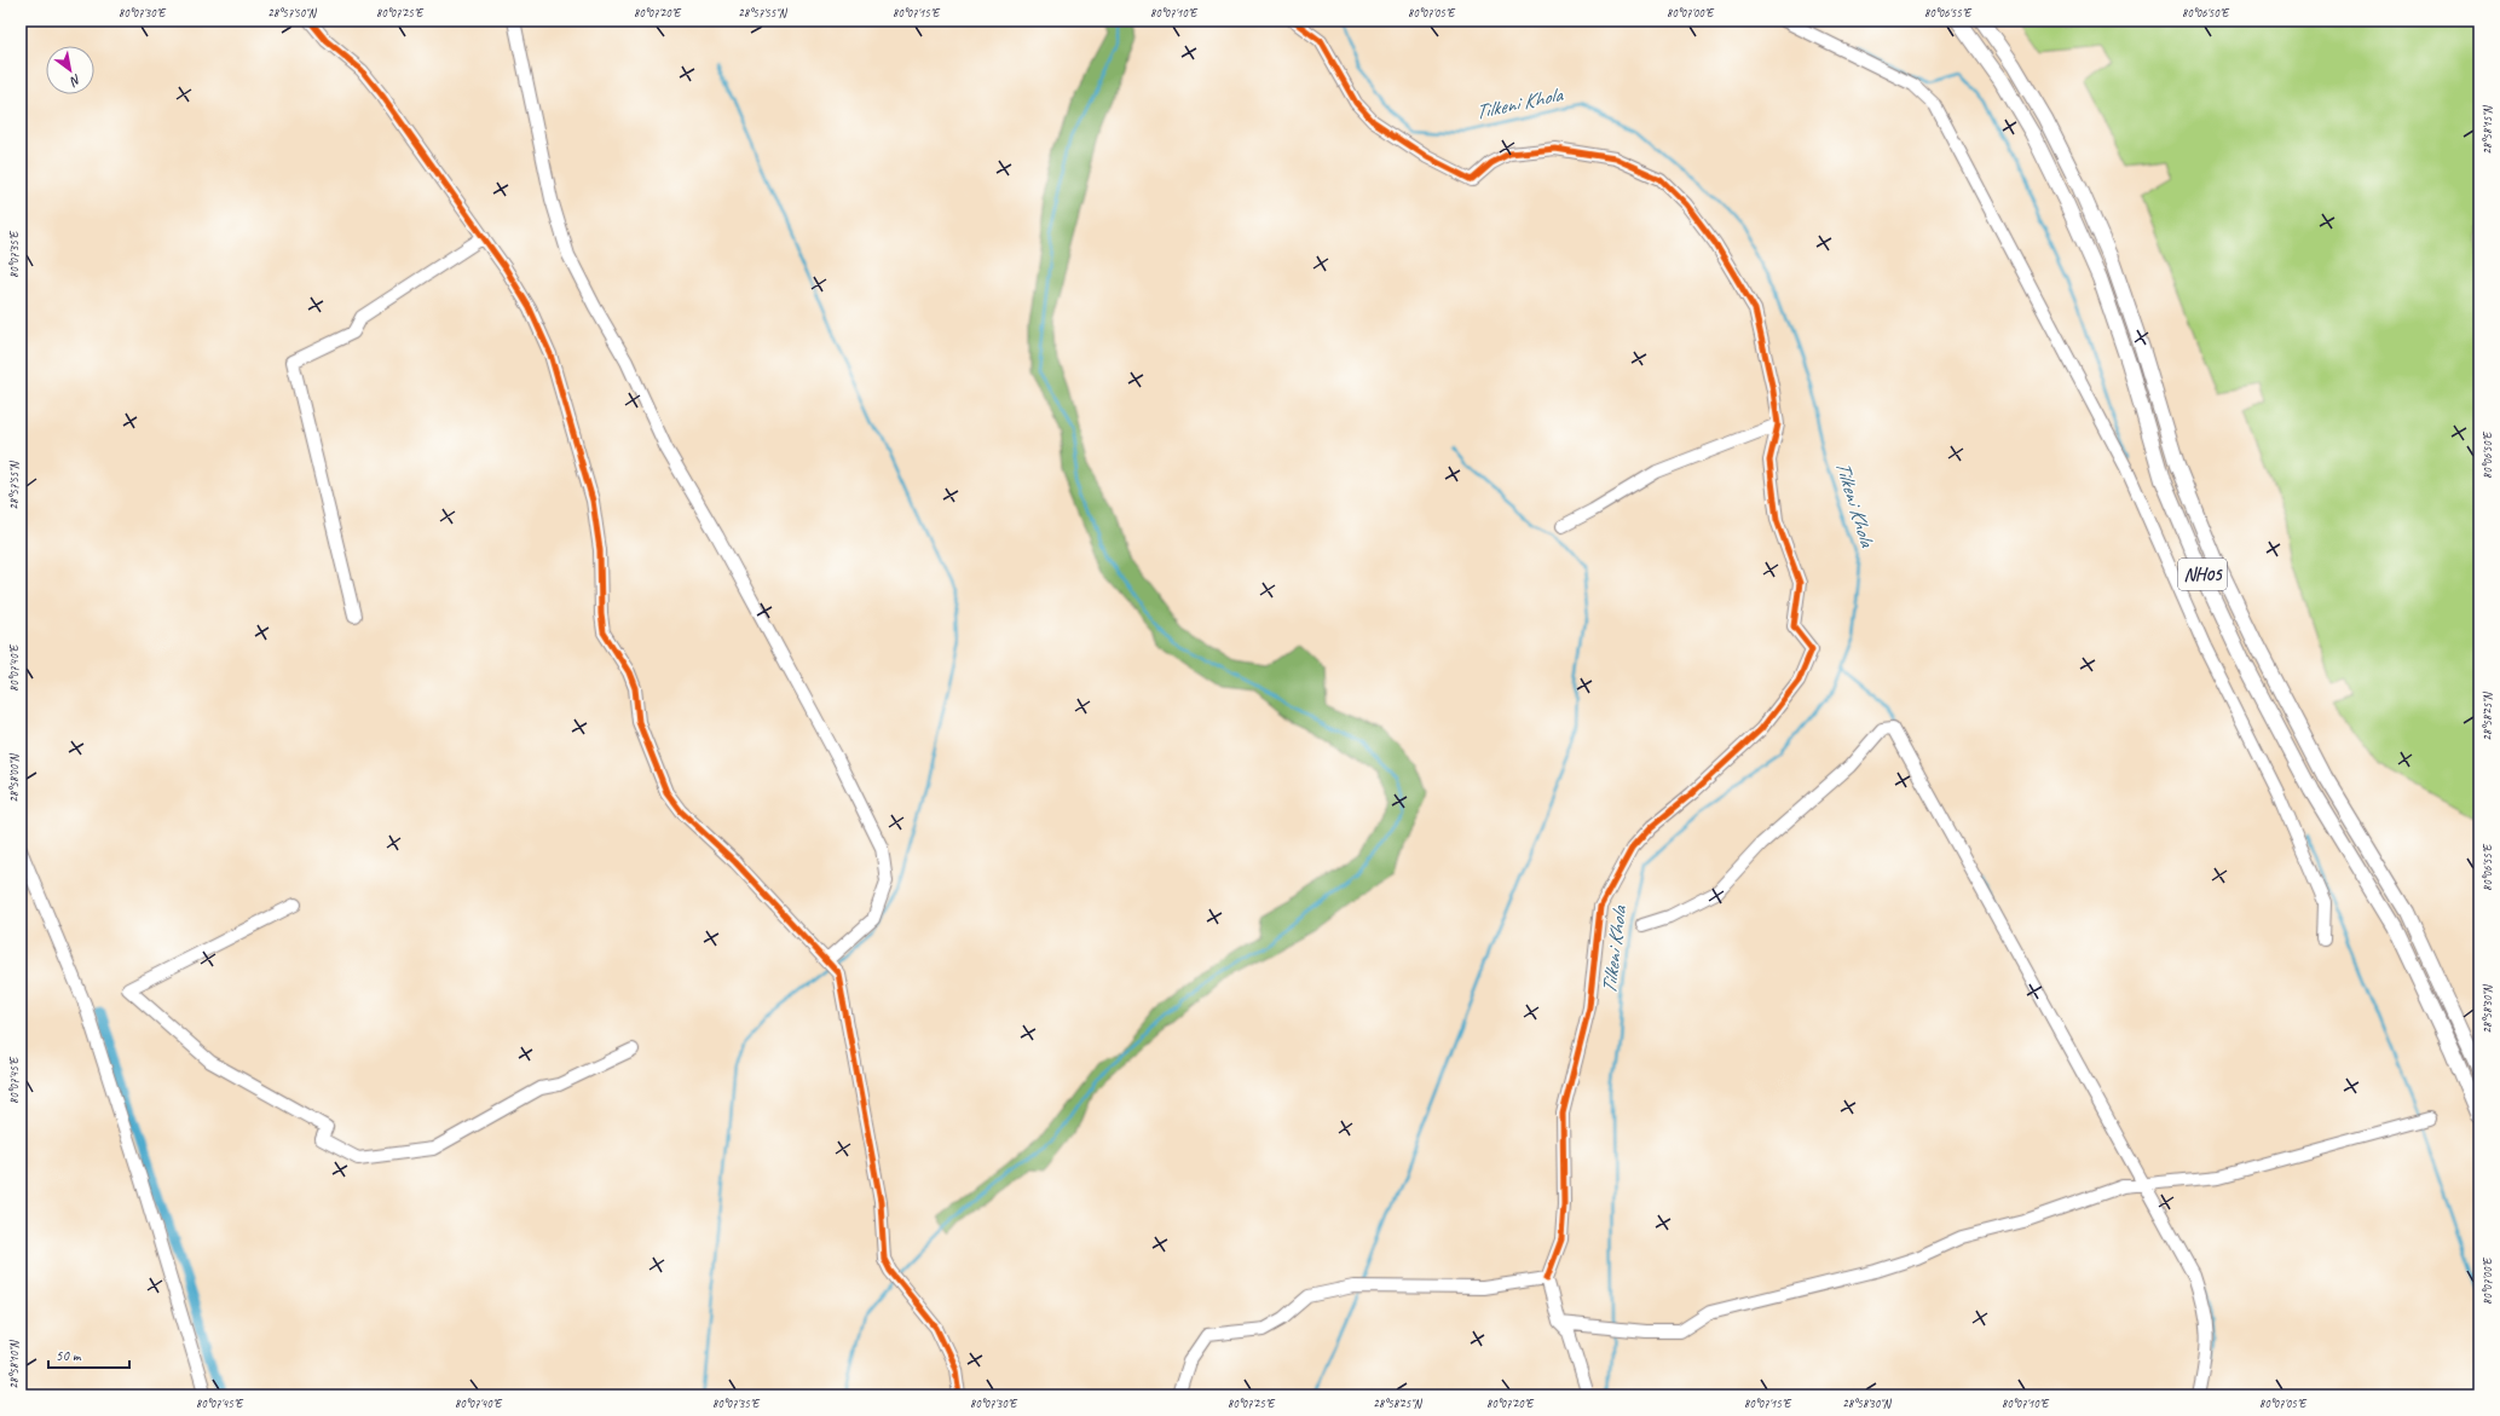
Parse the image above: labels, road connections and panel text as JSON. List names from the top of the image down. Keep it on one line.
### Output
{"streets":{"main road":["NH05"]},"water":["Tilkeni Khola"],"scale_bar":"50 m","north":"bottom right","coordinates":["80°07'30\"E","28°57'50\"N","80°07'25\"E","80°07'20\"E","28°57'55\"N","80°07'15\"E","80°07'10\"E","80°07'05\"E","80°07'00\"E","80°06'55\"E","80°06'50\"E","28°58'15\"N","80°07'35\"E","80°07'40\"E","28°58'25\"N","28°58'00\"N","28°58'30\"N","80°07'45\"E","28°58'10\"N"]}
